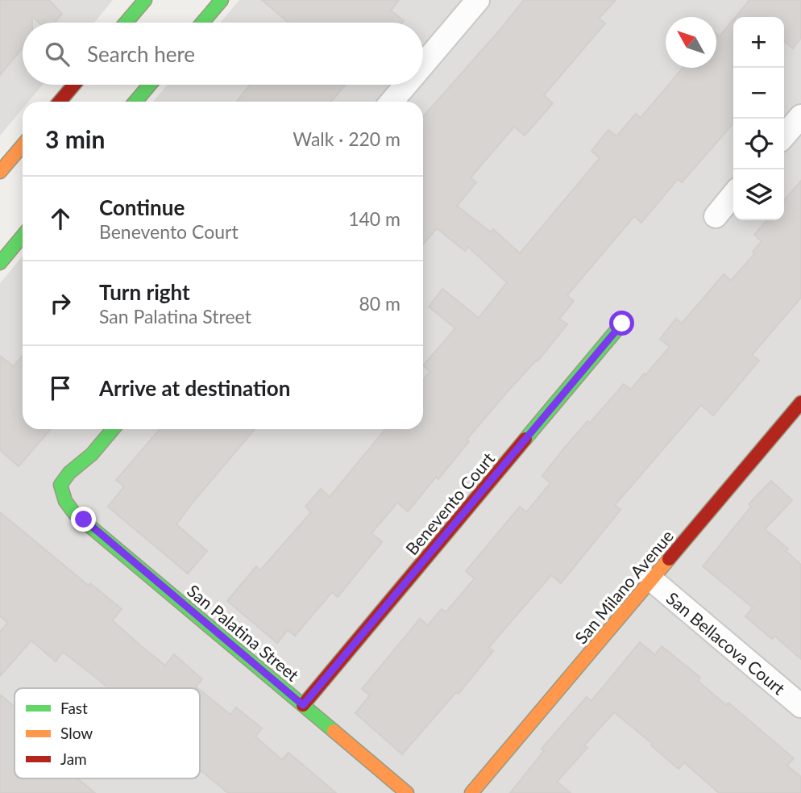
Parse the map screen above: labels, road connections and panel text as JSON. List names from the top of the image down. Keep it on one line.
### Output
{"streets":{"street":["Benevento Court","San Milano Avenue","San Palatina Street","San Bellacova Court"]},"crossings":[["Benevento Court","San Palatina Street"],["San Milano Avenue","San Bellacova Court"]],"legend":["Fast","Slow","Jam"],"north":"top left","page":{"map_buttons":["+","−"],"search":"Search here","heading":["3 min","Walk · 220 m"],"list":[["Continue","Benevento Court","140 m"],["Turn right","San Palatina Street","80 m"],"Arrive at destination"]}}
